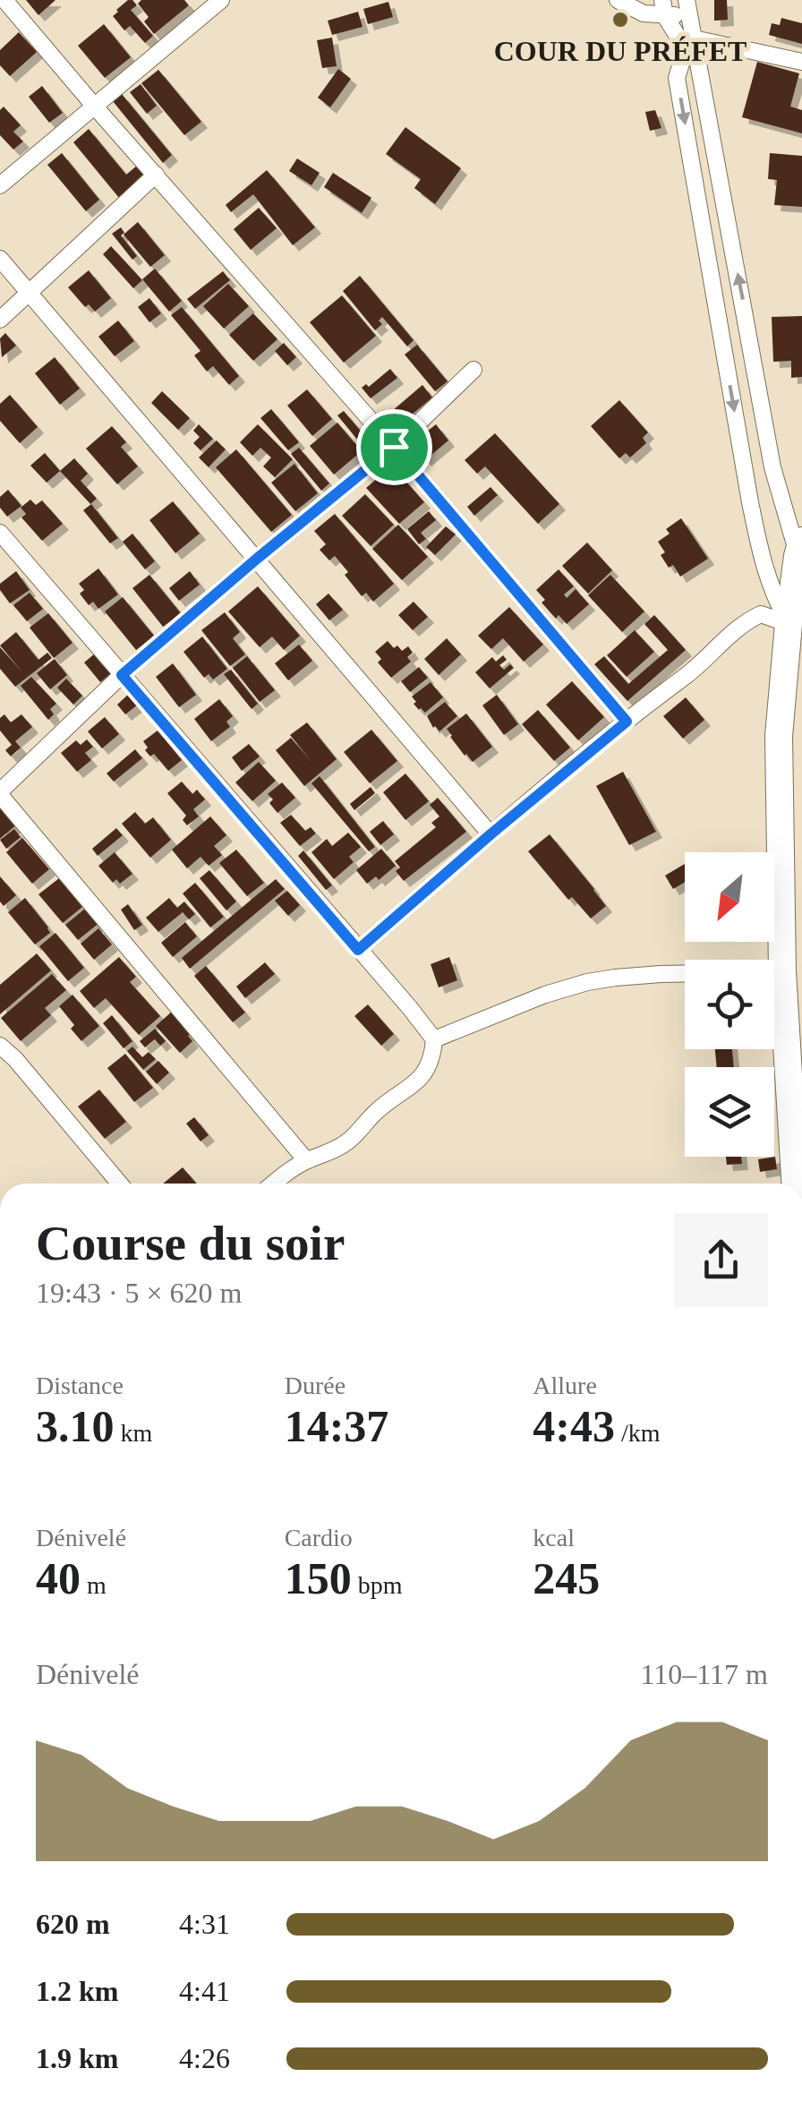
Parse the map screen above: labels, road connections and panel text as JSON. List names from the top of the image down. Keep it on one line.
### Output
{"places":["COUR DU PRÉFET"],"north":"bottom left","page":{"heading":["Course du soir","19:43 · 5 × 620 m"],"stats":[["Distance","3.10 km"],["Durée","14:37"],["Allure","4:43 /km"],["Dénivelé","40 m"],["Cardio","150 bpm"],["kcal","245"]],"chart":["Dénivelé","110–117 m"],"list":[{"name":"620 m","note":"4:31"},{"name":"1.2 km","note":"4:41"},{"name":"1.9 km","note":"4:26"}]}}
